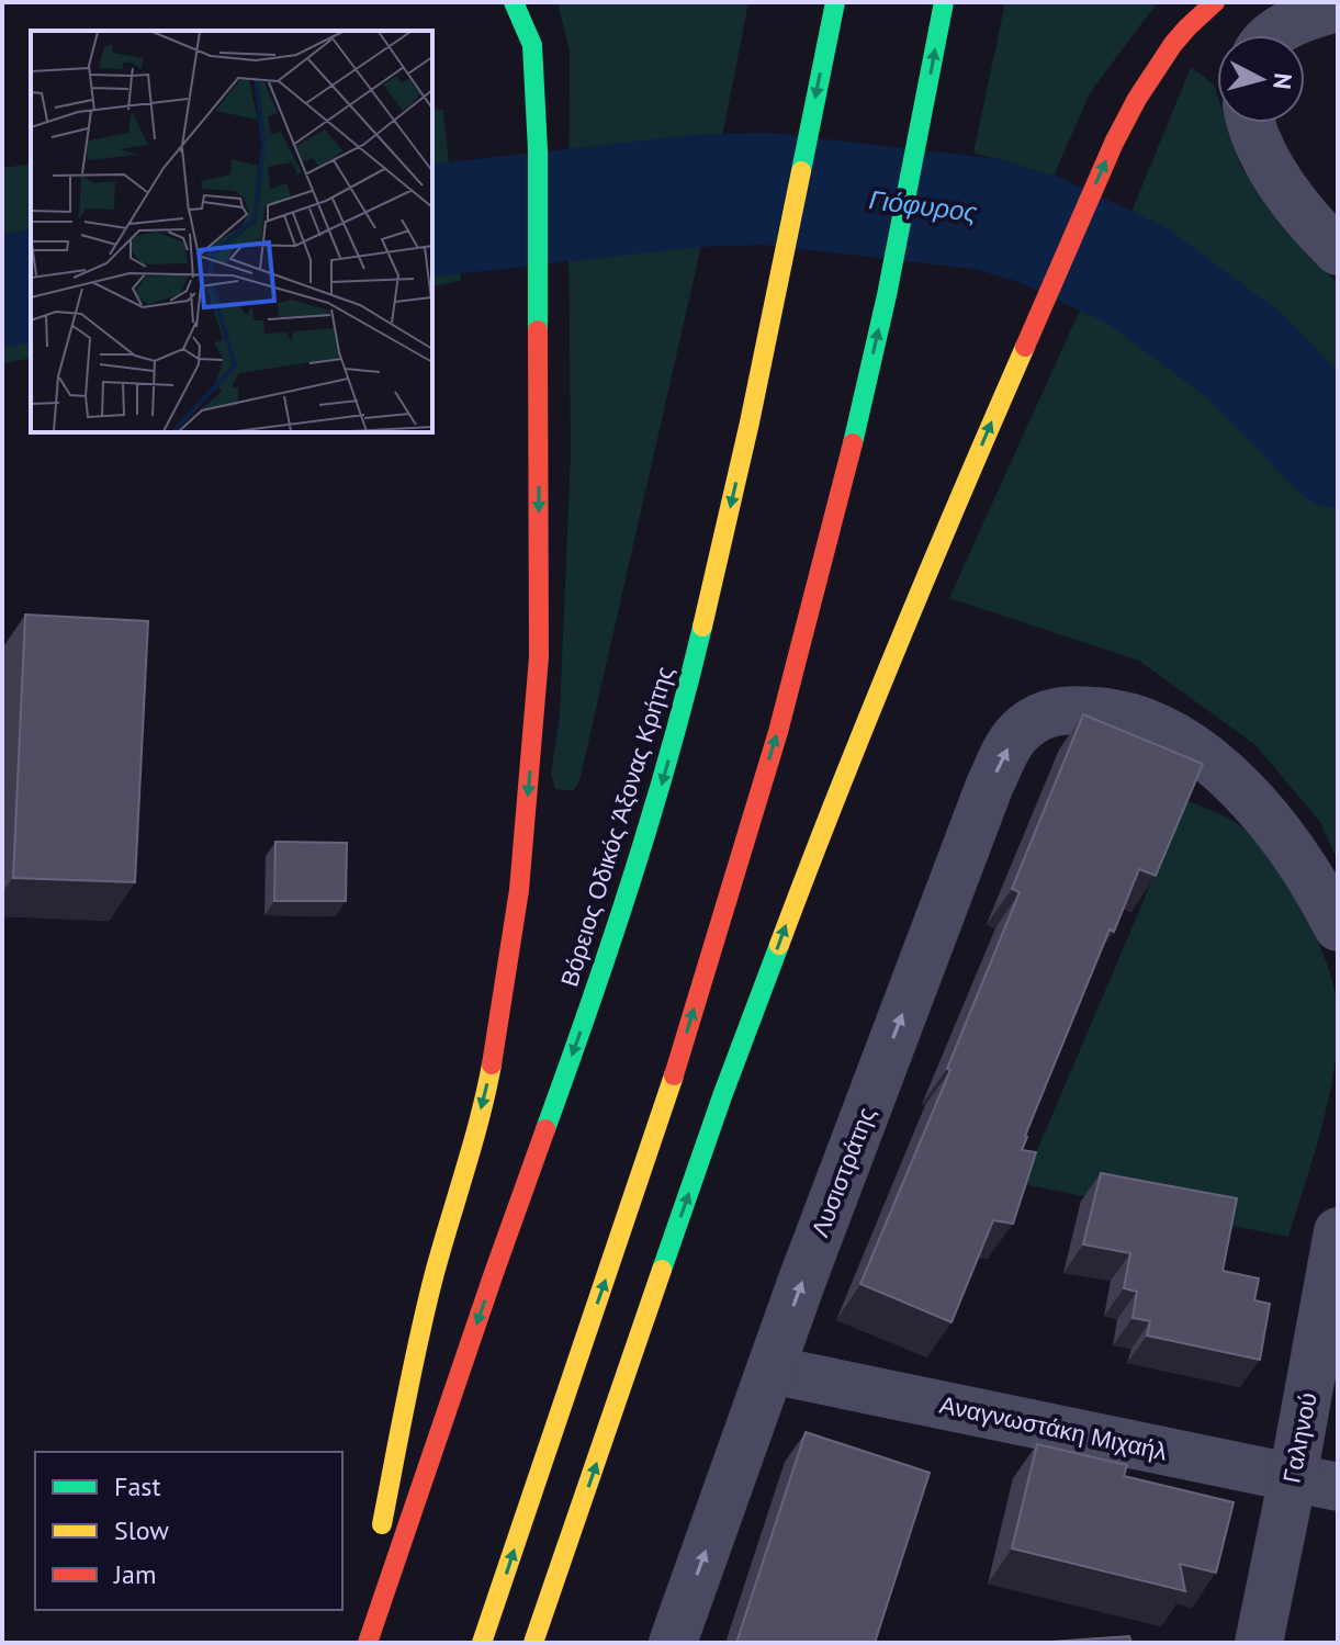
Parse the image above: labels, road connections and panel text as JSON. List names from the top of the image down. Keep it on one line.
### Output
{"streets":{"highway":["Βόρειος Οδικός Άξονας Κρήτης"],"street":["Λυσιστράτης","Αναγνωστάκη Μιχαήλ","Γαληνού"]},"crossings":[["Λυσιστράτης","Αναγνωστάκη Μιχαήλ"],["Αναγνωστάκη Μιχαήλ","Γαληνού"]],"water":["Γιόφυρος"],"legend":["Fast","Slow","Jam"],"north":"right"}
